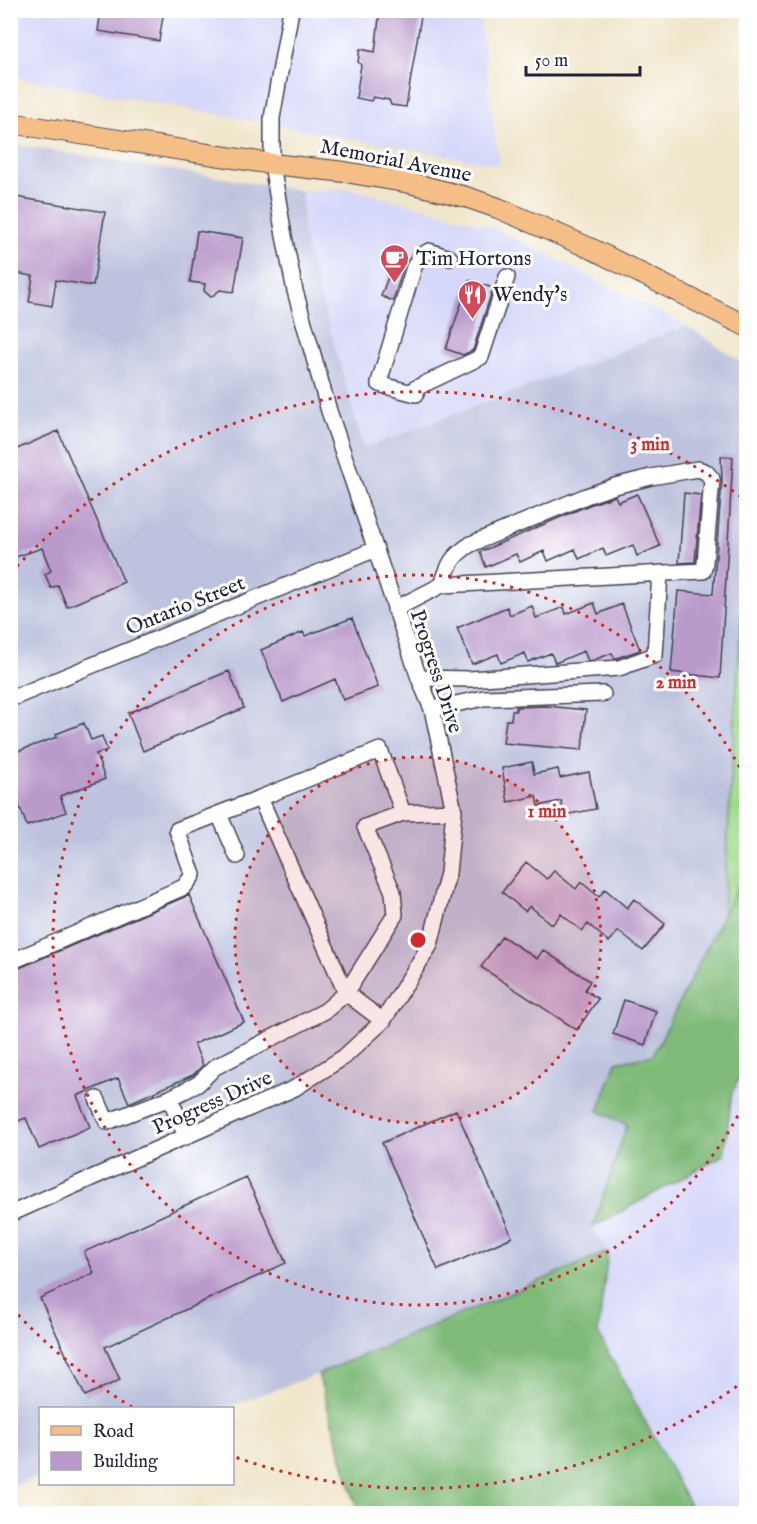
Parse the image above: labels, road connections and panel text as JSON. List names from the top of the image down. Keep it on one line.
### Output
{"streets":{"main road":["Memorial Avenue"],"street":["Ontario Street","Progress Drive"]},"crossings":[["Memorial Avenue","Progress Drive"],["Ontario Street","Progress Drive"]],"places":{"cafe":["Tim Hortons"],"restaurant":["Wendy's"]},"legend":["Road","Building"],"scale_bar":"50 m","rings":["3 min","2 min","1 min"]}
